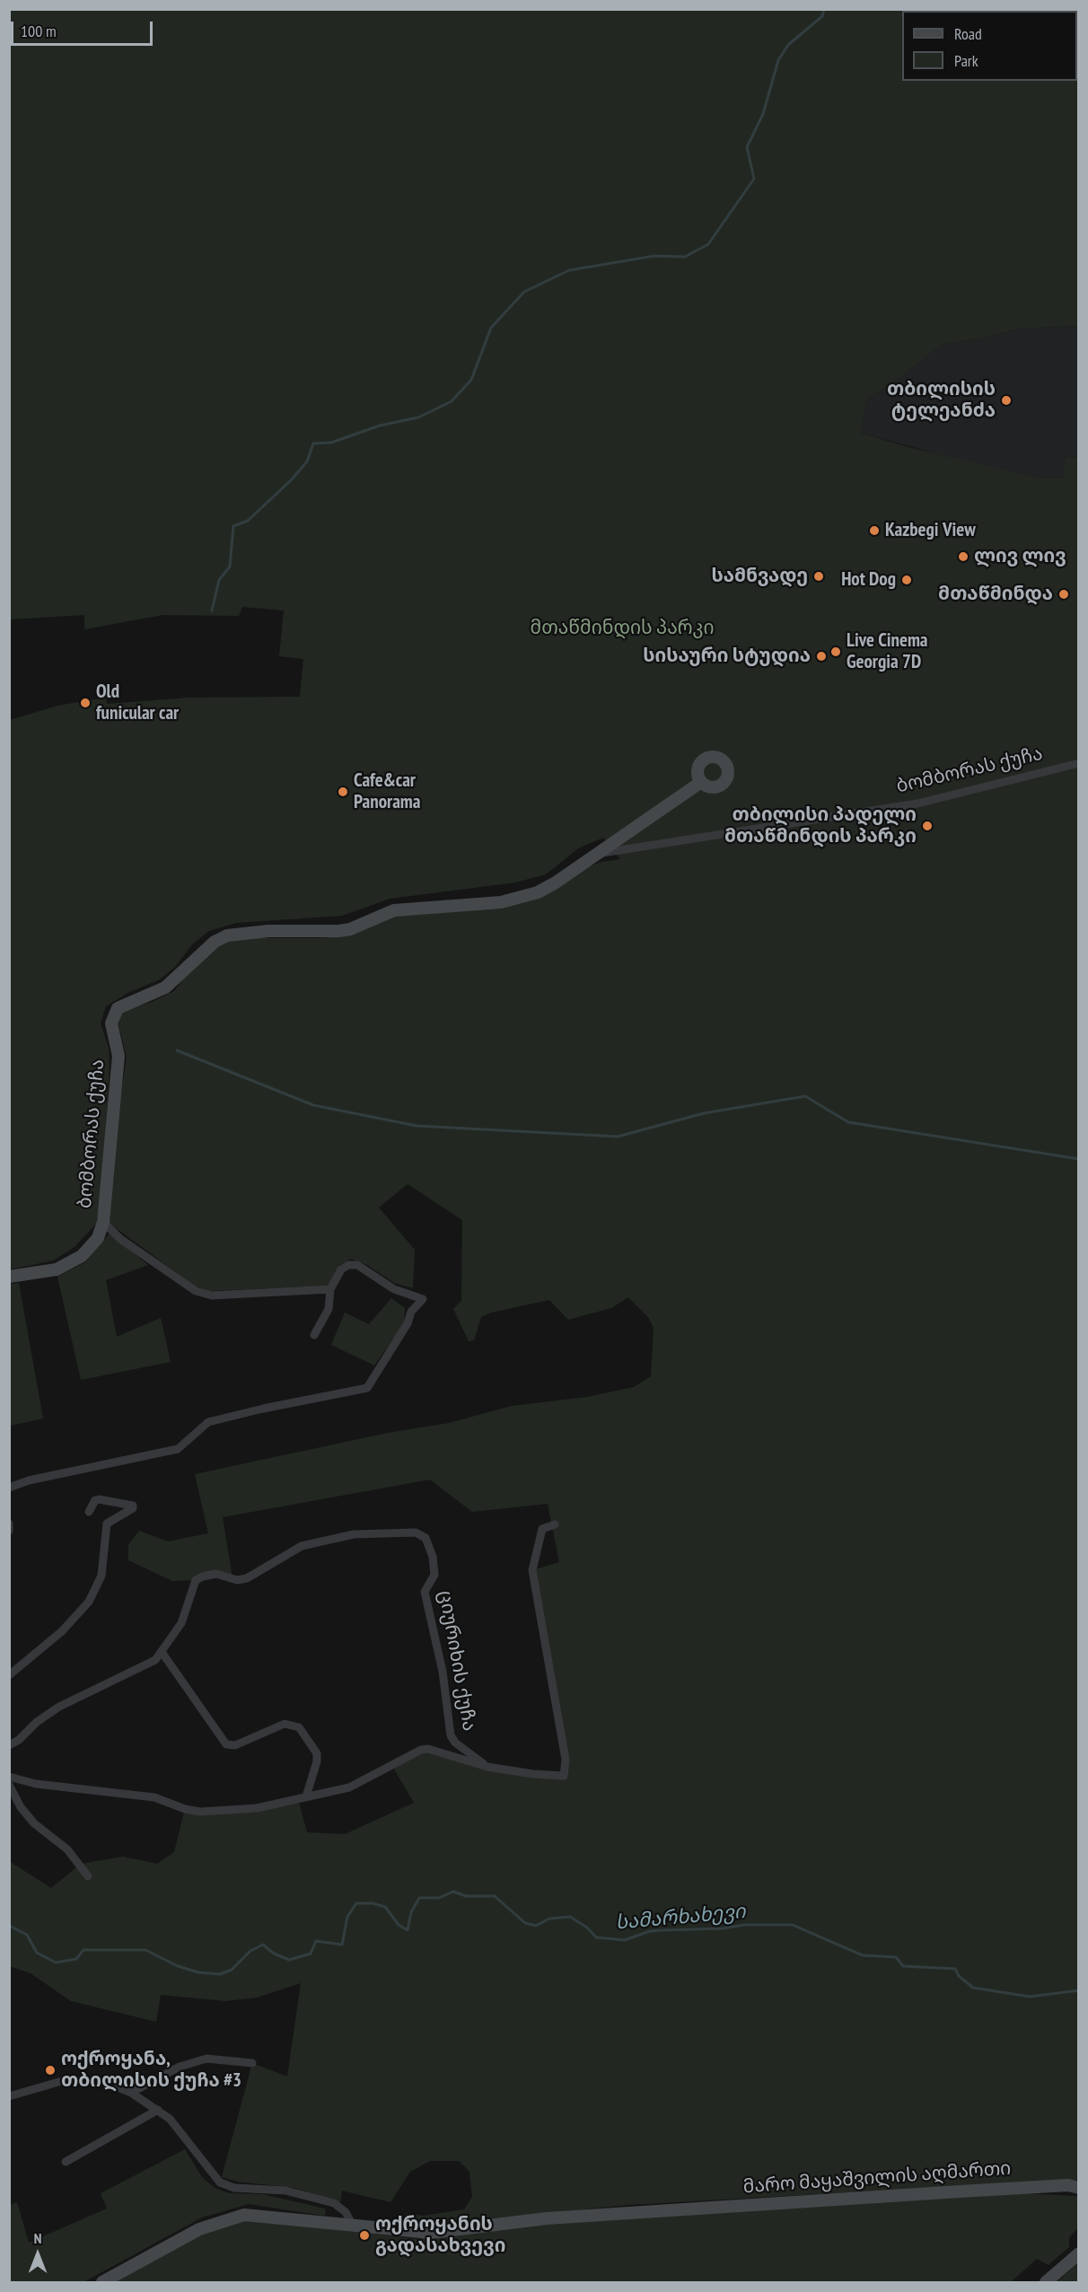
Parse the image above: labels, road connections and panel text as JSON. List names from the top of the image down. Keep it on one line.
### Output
{"streets":{"main road":["ბომბორას ქუჩა","მარო მაყაშვილის აღმართი"],"street":["ციურიხის ქუჩა"]},"water":["სამარხახევი"],"parks":["მთაწმინდის პარკი"],"places":["თბილისის ტელეანძა","Kazbegi View","ლივ ლივ","სამნვადე","Hot Dog","მთაწმინდა","Live Cinema Georgia 7D","სისაური სტუდია","Old funicular car","Cafe&car Panorama","თბილისი პადელი მთაწმინდის პარკი","ოქროყანა, თბილისის ქუჩა #3","ოქროყანის გადასახვევი"],"legend":["Road","Park"],"scale_bar":"100 m","north":"top"}
